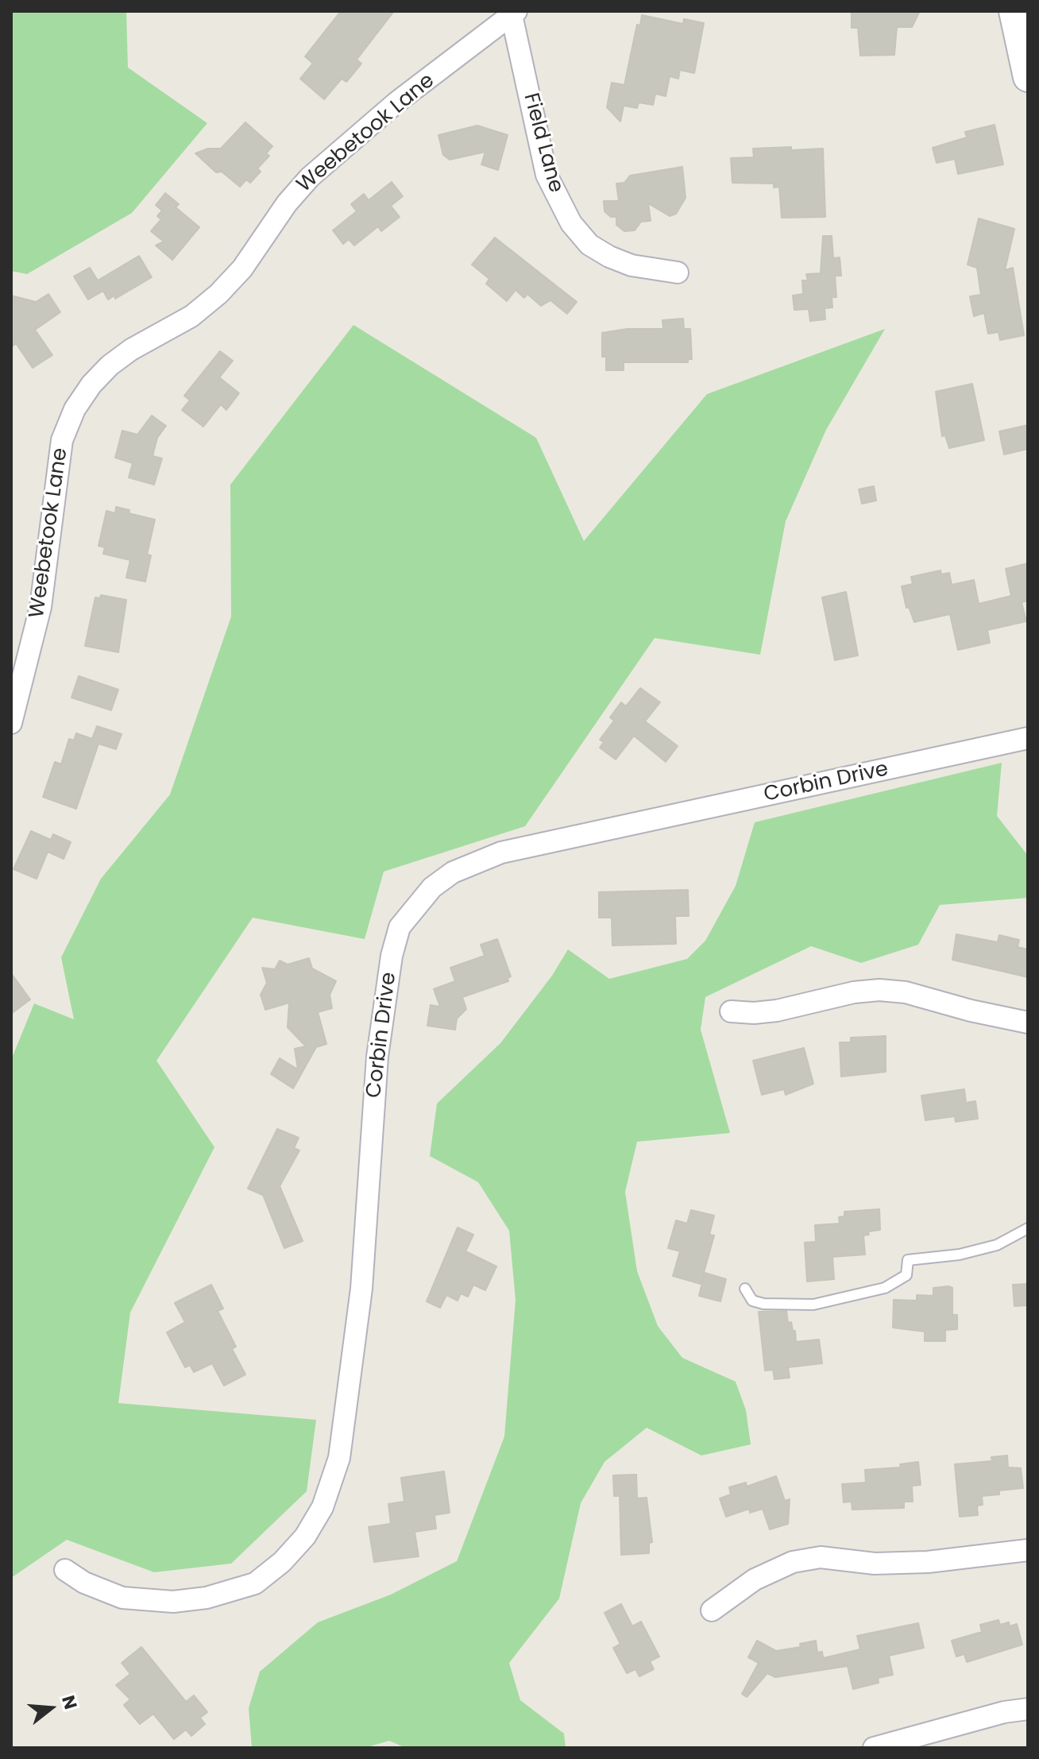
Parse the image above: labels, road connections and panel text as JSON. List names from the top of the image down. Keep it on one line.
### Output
{"streets":{"street":["Weebetook Lane","Field Lane","Corbin Drive"]},"crossings":[["Weebetook Lane","Field Lane"]],"north":"right"}
